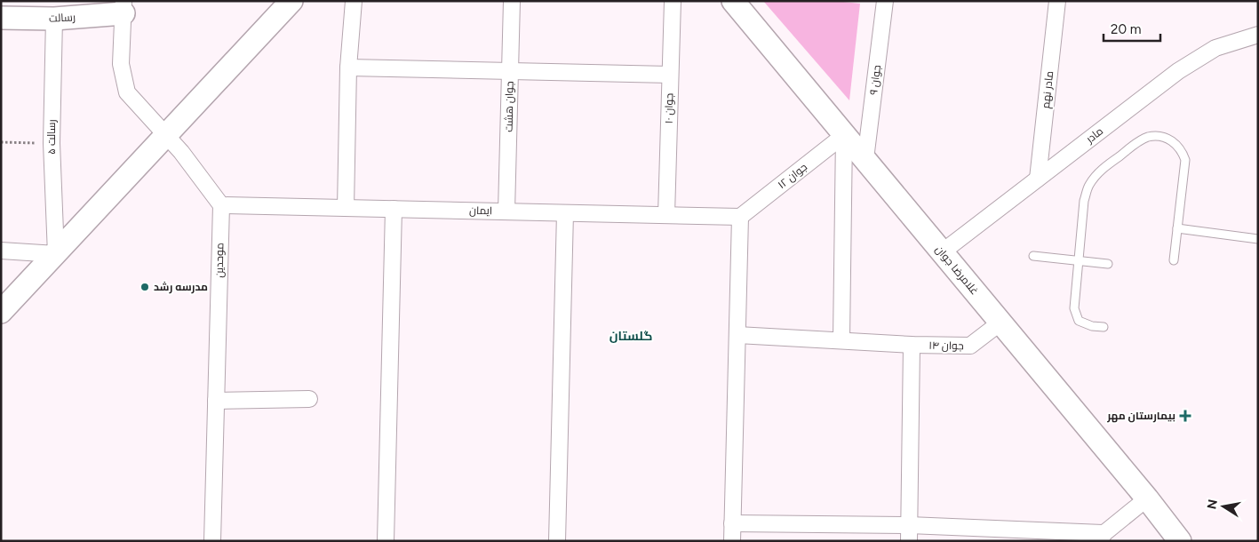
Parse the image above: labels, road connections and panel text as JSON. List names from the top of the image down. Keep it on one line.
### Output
{"streets":{"main road":["رسالت","غلامرضا جوان"],"street":["جوان ۹","مادر نهم","جوان هشت","جوان ۱۰","مادر","رسالت ۵","جوان ۱۲","ایمان","موحدین","جوان ۱۴"]},"crossings":[["رسالت","رسالت ۵"],["جوان ۹","غلامرضا جوان"],["مادر نهم","مادر"],["جوان هشت","ایمان"],["جوان ۱۰","ایمان"],["مادر","غلامرضا جوان"],["جوان ۱۲","ایمان"],["جوان ۱۲","غلامرضا جوان"],["ایمان","موحدین"],["غلامرضا جوان","جوان ۱۴"]],"districts":["گلستان"],"places":{"other":["مدرسه رشد"],"health":["بیمارستان مهر"]},"scale_bar":"20 m","north":"left"}
